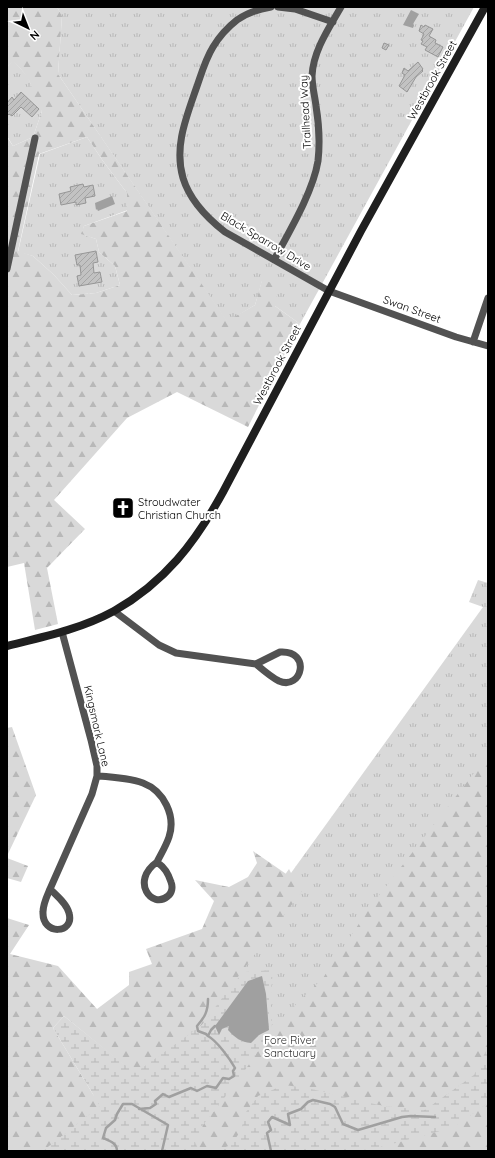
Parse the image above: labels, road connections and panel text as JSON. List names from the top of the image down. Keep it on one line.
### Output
{"streets":{"main road":["Westbrook Street"],"street":["Trailhead Way","Black Sparrow Drive","Swan Street","Kingsmark Lane"]},"crossings":[["Westbrook Street","Black Sparrow Drive"],["Westbrook Street","Swan Street"],["Westbrook Street","Kingsmark Lane"],["Trailhead Way","Black Sparrow Drive"],["Black Sparrow Drive","Swan Street"]],"parks":["Fore River Sanctuary"],"places":{"church":["Stroudwater Christian Church"]},"north":"bottom right"}
